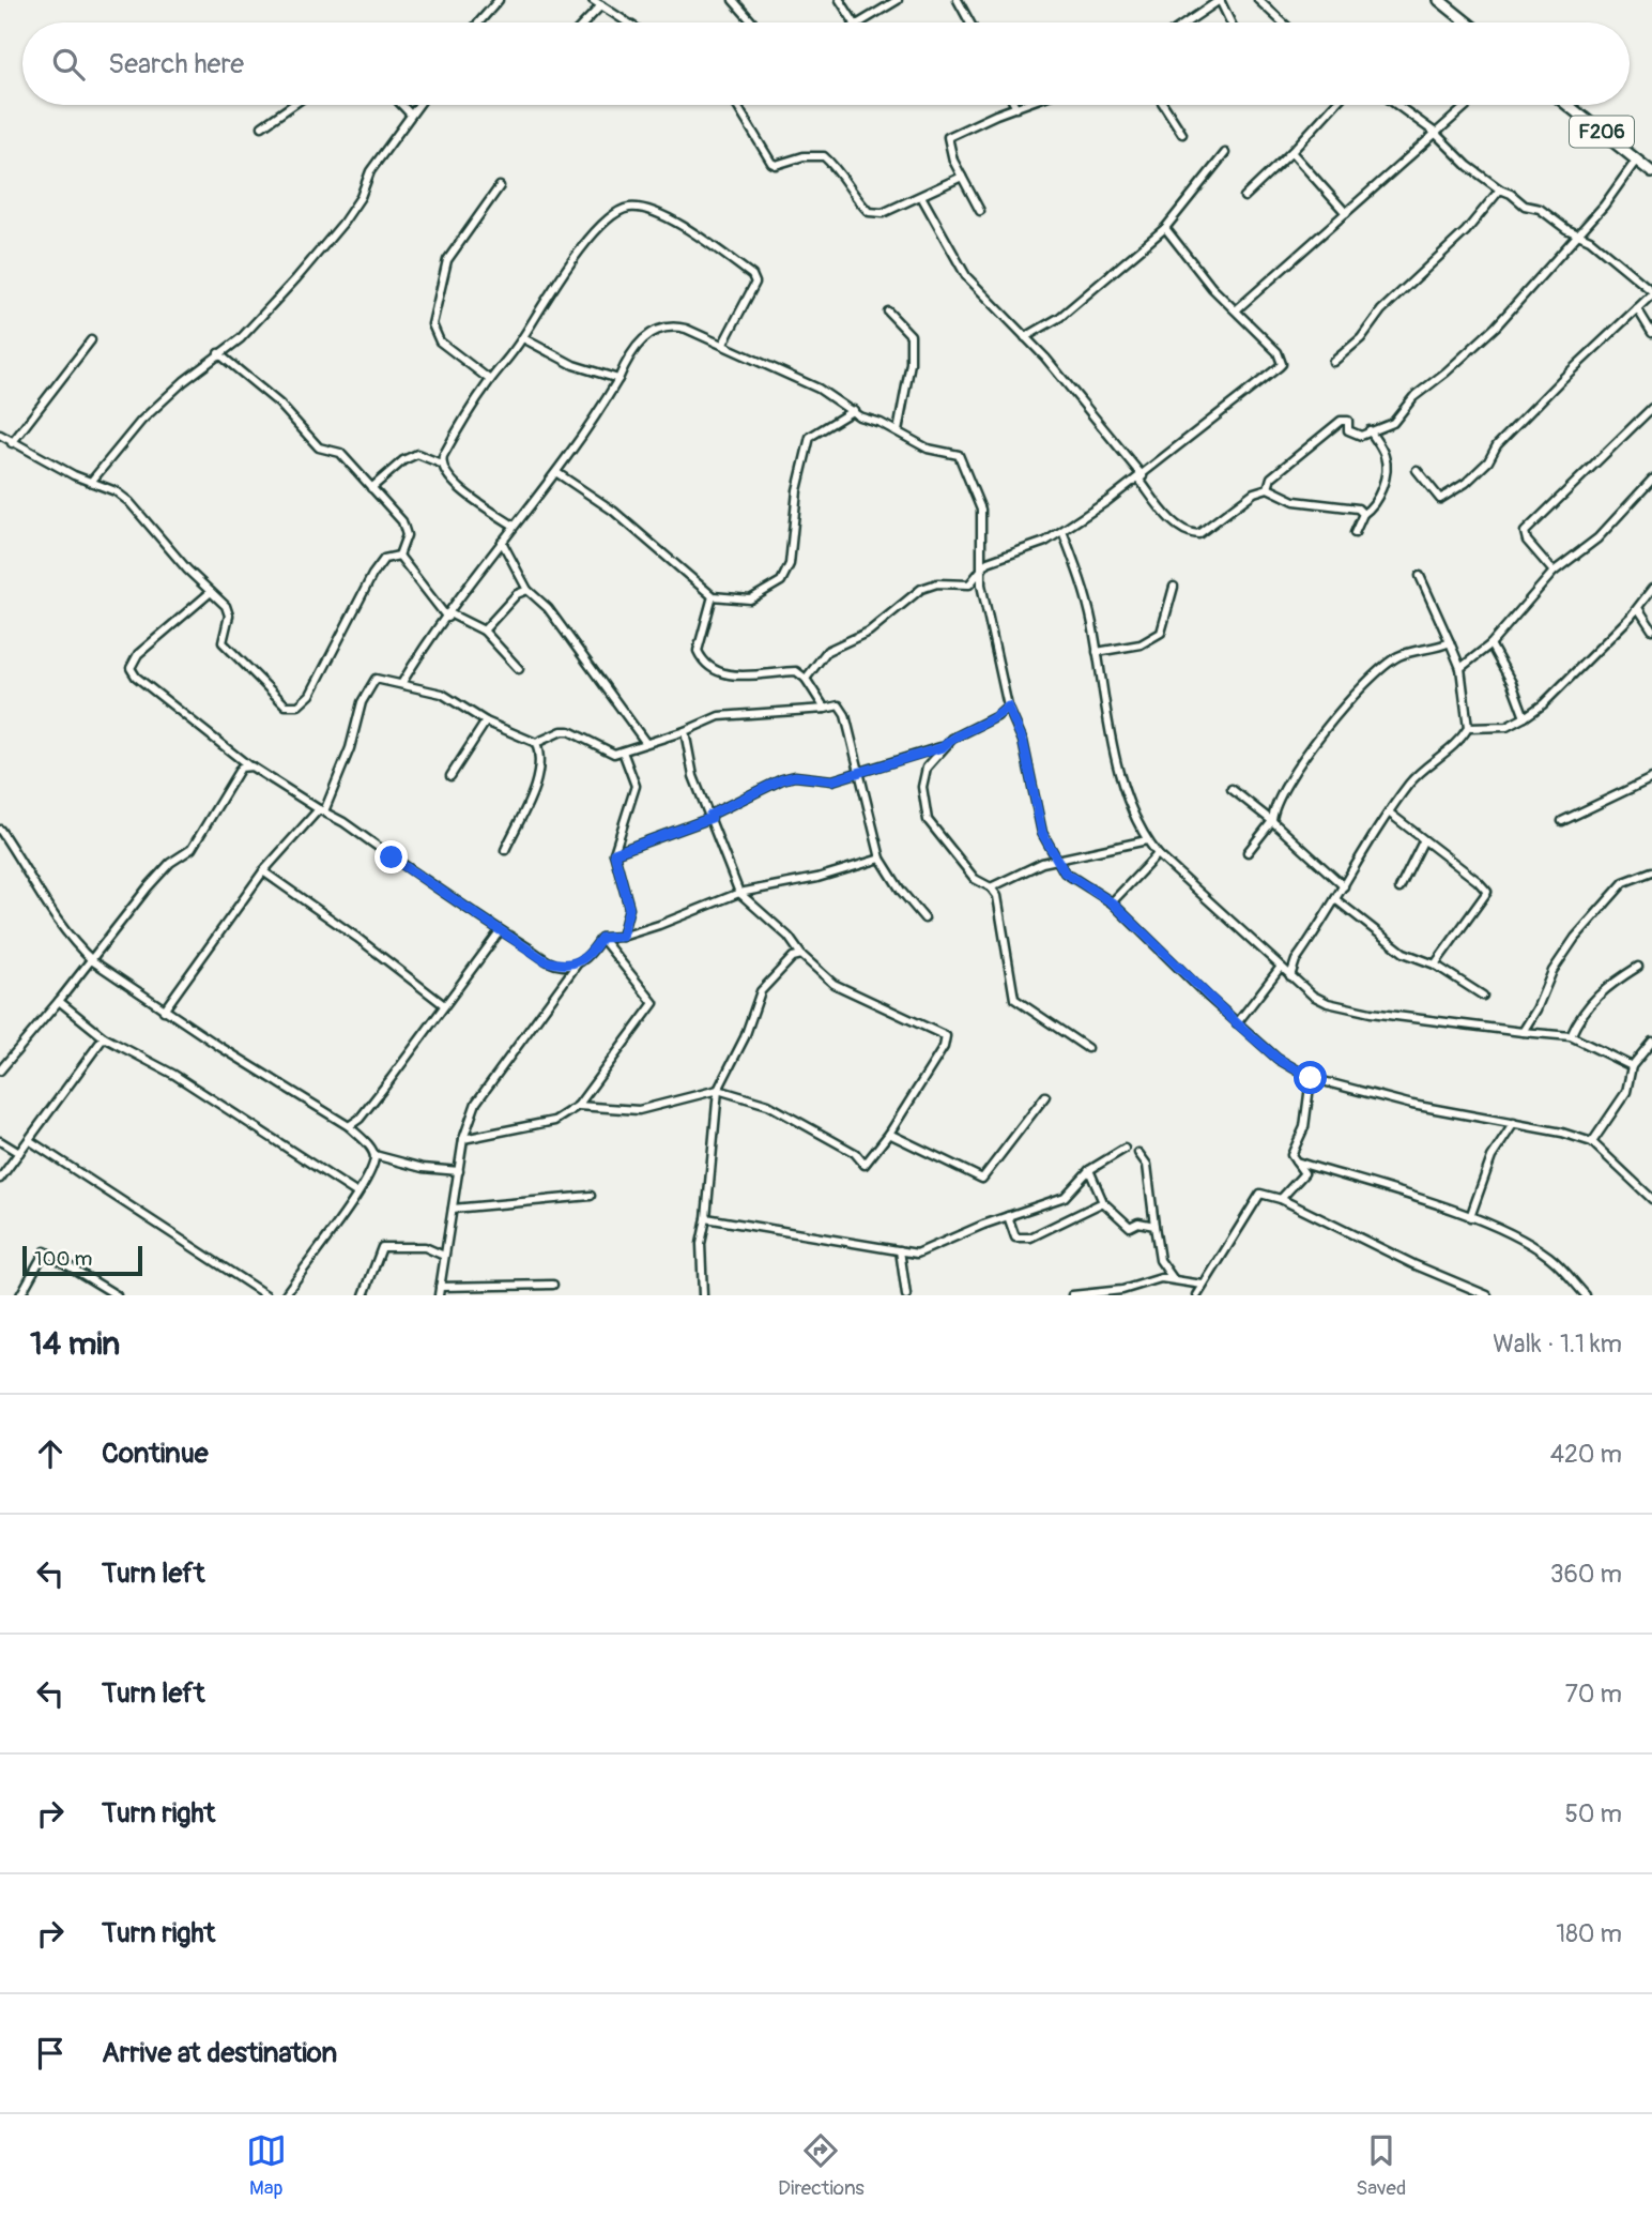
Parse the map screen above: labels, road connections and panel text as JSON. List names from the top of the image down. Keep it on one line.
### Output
{"streets":{"main road":["F206"]},"scale_bar":"100 m","page":{"search":"Search here","scale":"100 m","heading":["14 min","Walk · 1.1 km"],"list":[["Continue","420 m"],["Turn left","360 m"],["Turn left","70 m"],["Turn right","50 m"],["Turn right","180 m"],"Arrive at destination"],"nav":["Map","Directions","Saved"]}}
